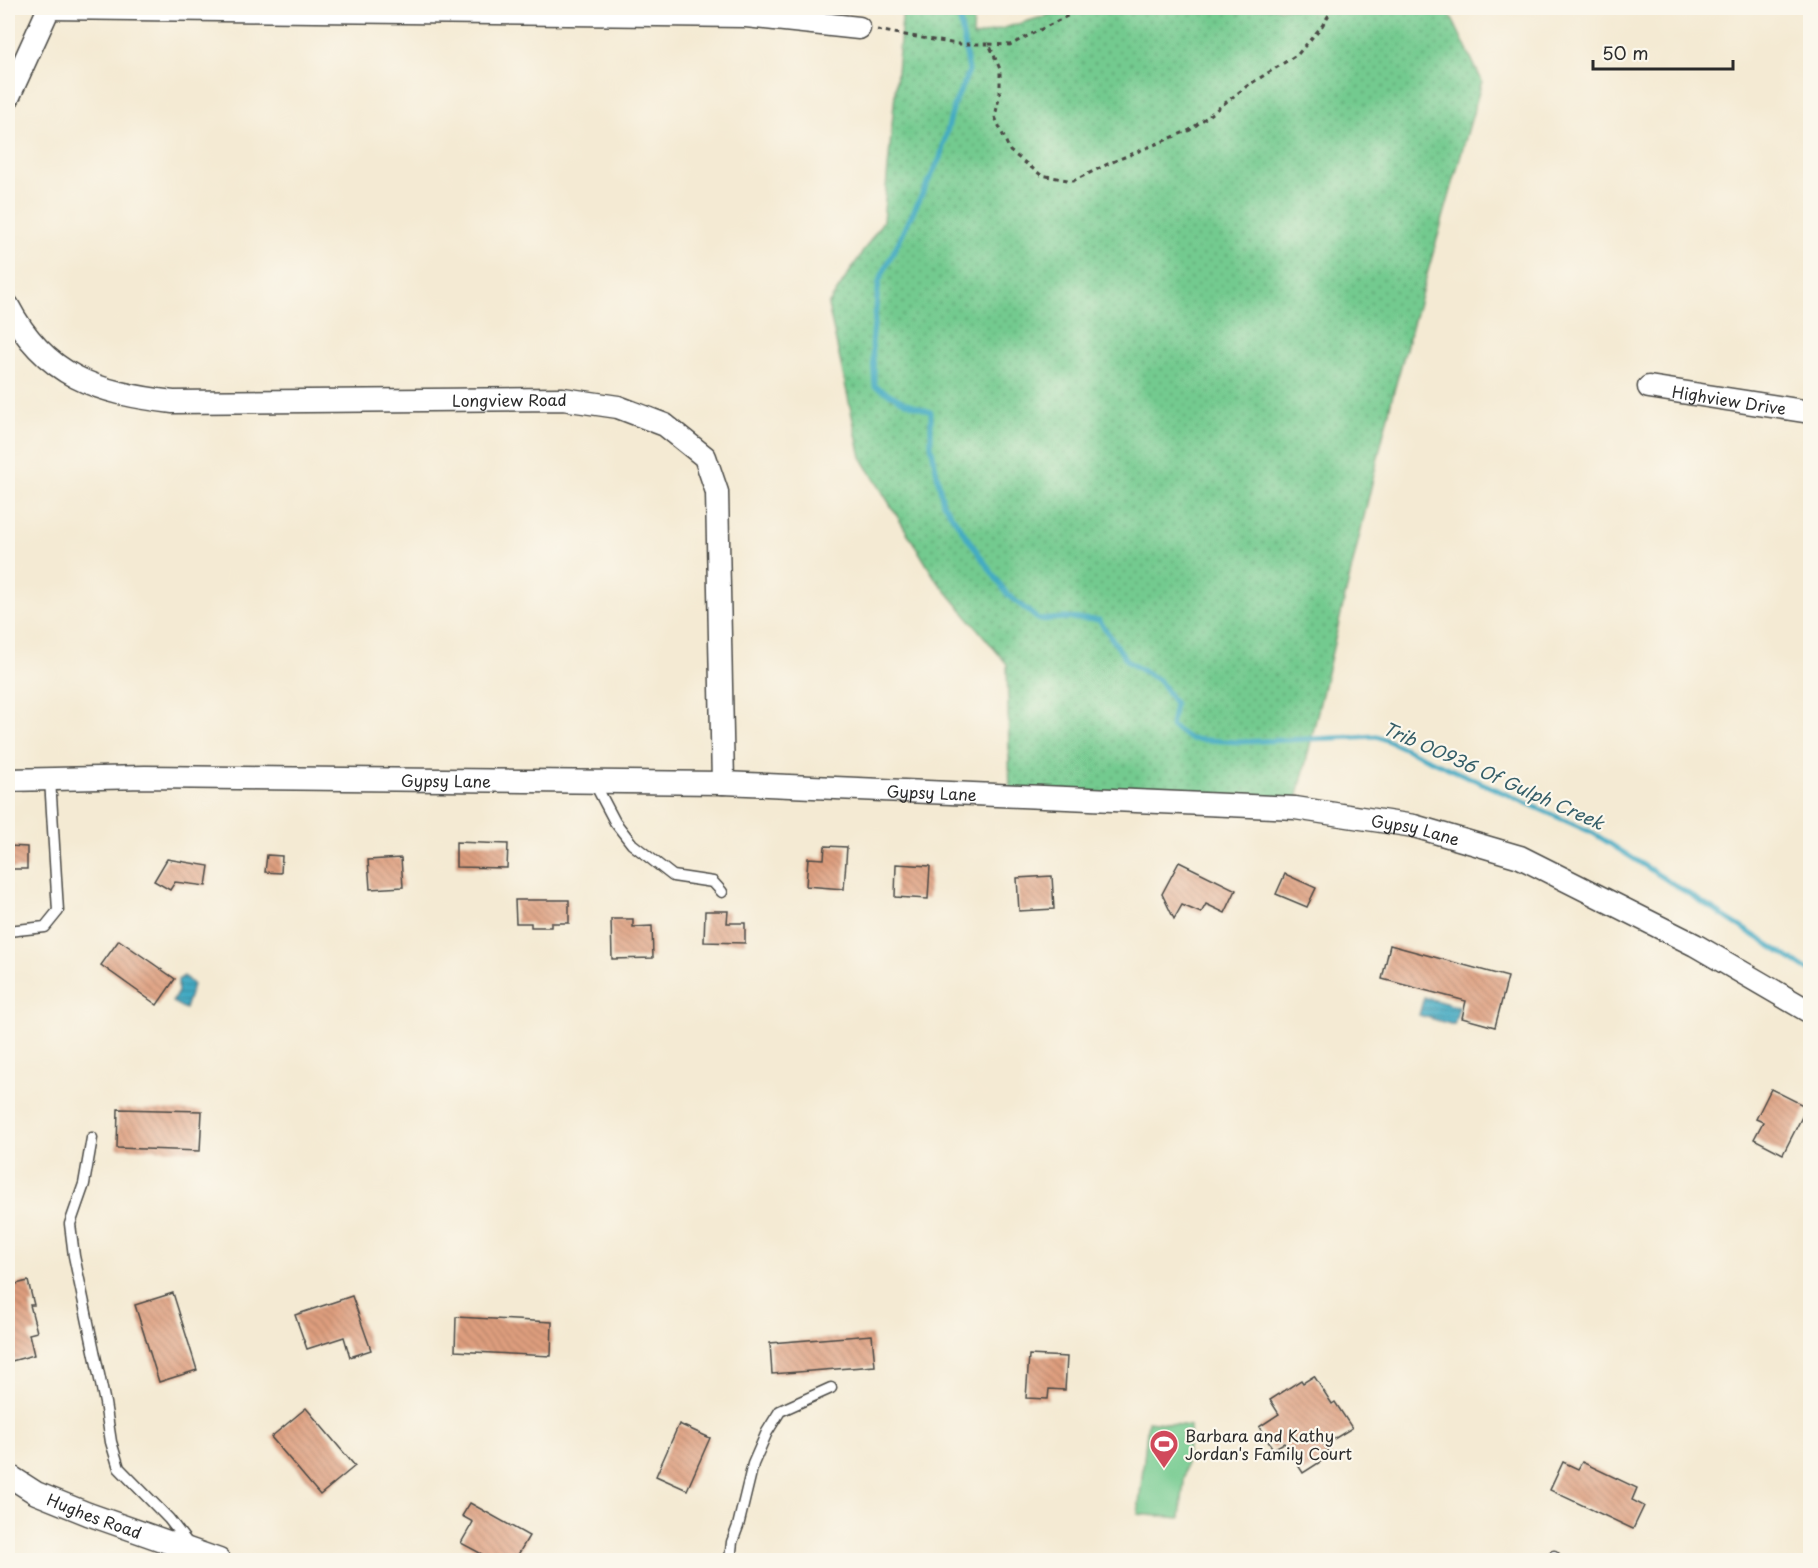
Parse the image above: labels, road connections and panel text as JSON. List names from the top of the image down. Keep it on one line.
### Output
{"streets":{"street":["Highview Drive","Longview Road","Gypsy Lane","Hughes Road"]},"crossings":[["Longview Road","Gypsy Lane"]],"water":["Trib 00936 Of Gulph Creek"],"places":{"sports":["Barbara and Kathy Jordan's Family Court"]},"scale_bar":"50 m"}
